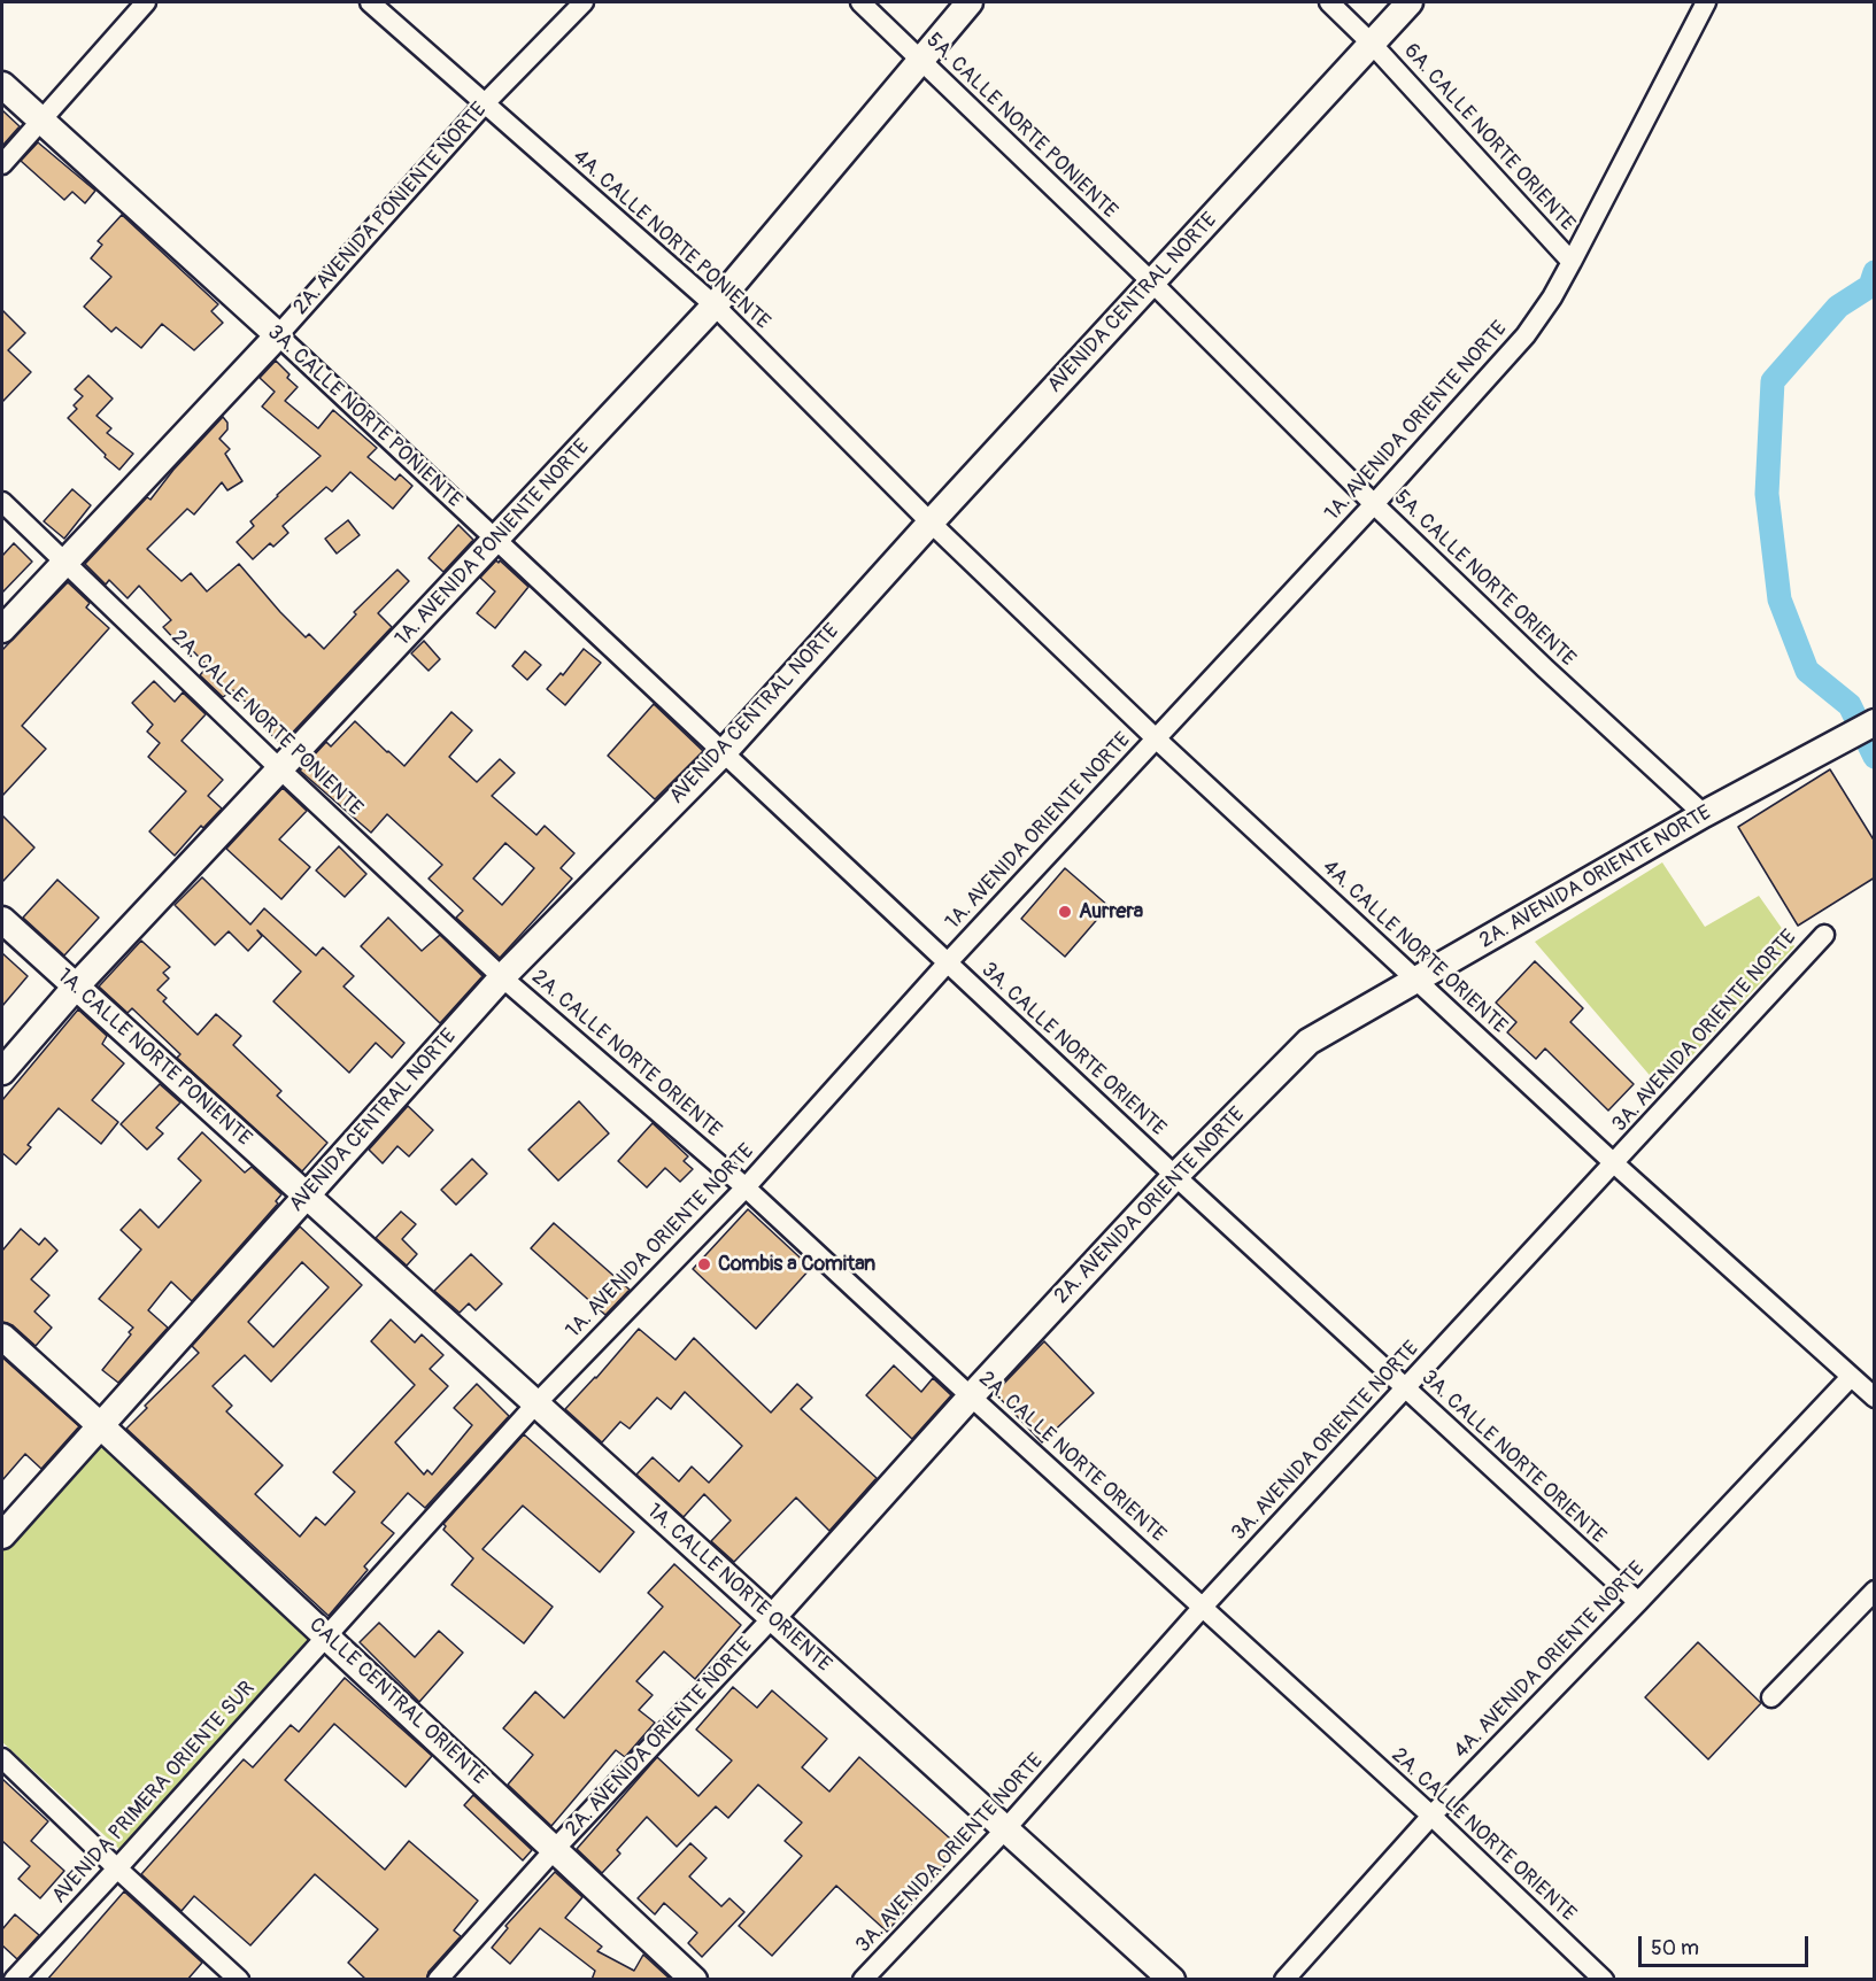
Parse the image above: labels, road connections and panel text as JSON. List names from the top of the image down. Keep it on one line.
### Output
{"streets":{"street":["5A. CALLE NORTE PONIENTE","6A. CALLE NORTE ORIENTE","2A. AVENIDA PONIENTE NORTE","4A. CALLE NORTE PONIENTE","AVENIDA CENTRAL NORTE","3A. CALLE NORTE PONIENTE","1A. AVENIDA ORIENTE NORTE","1A. AVENIDA PONIENTE NORTE","5A. CALLE NORTE ORIENTE","2A. CALLE NORTE PONIENTE","2A. AVENIDA ORIENTE NORTE","4A. CALLE NORTE ORIENTE","3A. AVENIDA ORIENTE NORTE","3A. CALLE NORTE ORIENTE","2A. CALLE NORTE ORIENTE","1A. CALLE NORTE PONIENTE","1A. CALLE NORTE ORIENTE","4A. AVENIDA ORIENTE NORTE","CALLE CENTRAL ORIENTE","AVENIDA PRIMERA ORIENTE SUR"]},"crossings":[["5A. CALLE NORTE PONIENTE","AVENIDA CENTRAL NORTE"],["5A. CALLE NORTE PONIENTE","1A. AVENIDA PONIENTE NORTE"],["5A. CALLE NORTE PONIENTE","5A. CALLE NORTE ORIENTE"],["6A. CALLE NORTE ORIENTE","AVENIDA CENTRAL NORTE"],["6A. CALLE NORTE ORIENTE","1A. AVENIDA ORIENTE NORTE"],["2A. AVENIDA PONIENTE NORTE","4A. CALLE NORTE PONIENTE"],["2A. AVENIDA PONIENTE NORTE","3A. CALLE NORTE PONIENTE"],["2A. AVENIDA PONIENTE NORTE","2A. CALLE NORTE PONIENTE"],["4A. CALLE NORTE PONIENTE","AVENIDA CENTRAL NORTE"],["4A. CALLE NORTE PONIENTE","1A. AVENIDA PONIENTE NORTE"],["4A. CALLE NORTE PONIENTE","4A. CALLE NORTE ORIENTE"],["AVENIDA CENTRAL NORTE","3A. CALLE NORTE PONIENTE"],["AVENIDA CENTRAL NORTE","5A. CALLE NORTE ORIENTE"],["AVENIDA CENTRAL NORTE","2A. CALLE NORTE PONIENTE"],["AVENIDA CENTRAL NORTE","4A. CALLE NORTE ORIENTE"],["AVENIDA CENTRAL NORTE","3A. CALLE NORTE ORIENTE"],["AVENIDA CENTRAL NORTE","2A. CALLE NORTE ORIENTE"],["AVENIDA CENTRAL NORTE","1A. CALLE NORTE PONIENTE"],["AVENIDA CENTRAL NORTE","1A. CALLE NORTE ORIENTE"],["AVENIDA CENTRAL NORTE","CALLE CENTRAL ORIENTE"],["3A. CALLE NORTE PONIENTE","1A. AVENIDA PONIENTE NORTE"],["3A. CALLE NORTE PONIENTE","3A. CALLE NORTE ORIENTE"],["1A. AVENIDA ORIENTE NORTE","5A. CALLE NORTE ORIENTE"],["1A. AVENIDA ORIENTE NORTE","4A. CALLE NORTE ORIENTE"],["1A. AVENIDA ORIENTE NORTE","3A. CALLE NORTE ORIENTE"],["1A. AVENIDA ORIENTE NORTE","2A. CALLE NORTE ORIENTE"],["1A. AVENIDA ORIENTE NORTE","1A. CALLE NORTE ORIENTE"],["1A. AVENIDA ORIENTE NORTE","CALLE CENTRAL ORIENTE"],["1A. AVENIDA ORIENTE NORTE","AVENIDA PRIMERA ORIENTE SUR"],["1A. AVENIDA PONIENTE NORTE","2A. CALLE NORTE PONIENTE"],["1A. AVENIDA PONIENTE NORTE","1A. CALLE NORTE PONIENTE"],["5A. CALLE NORTE ORIENTE","2A. AVENIDA ORIENTE NORTE"],["2A. CALLE NORTE PONIENTE","2A. CALLE NORTE ORIENTE"],["2A. AVENIDA ORIENTE NORTE","4A. CALLE NORTE ORIENTE"],["2A. AVENIDA ORIENTE NORTE","3A. CALLE NORTE ORIENTE"],["2A. AVENIDA ORIENTE NORTE","2A. CALLE NORTE ORIENTE"],["2A. AVENIDA ORIENTE NORTE","1A. CALLE NORTE ORIENTE"],["2A. AVENIDA ORIENTE NORTE","CALLE CENTRAL ORIENTE"],["4A. CALLE NORTE ORIENTE","3A. AVENIDA ORIENTE NORTE"],["4A. CALLE NORTE ORIENTE","4A. AVENIDA ORIENTE NORTE"],["3A. AVENIDA ORIENTE NORTE","3A. CALLE NORTE ORIENTE"],["3A. AVENIDA ORIENTE NORTE","2A. CALLE NORTE ORIENTE"],["3A. AVENIDA ORIENTE NORTE","1A. CALLE NORTE ORIENTE"],["3A. CALLE NORTE ORIENTE","4A. AVENIDA ORIENTE NORTE"],["2A. CALLE NORTE ORIENTE","4A. AVENIDA ORIENTE NORTE"],["1A. CALLE NORTE PONIENTE","1A. CALLE NORTE ORIENTE"],["CALLE CENTRAL ORIENTE","AVENIDA PRIMERA ORIENTE SUR"]],"places":["Aurrera","Combis a Comitan"],"scale_bar":"50 m"}
